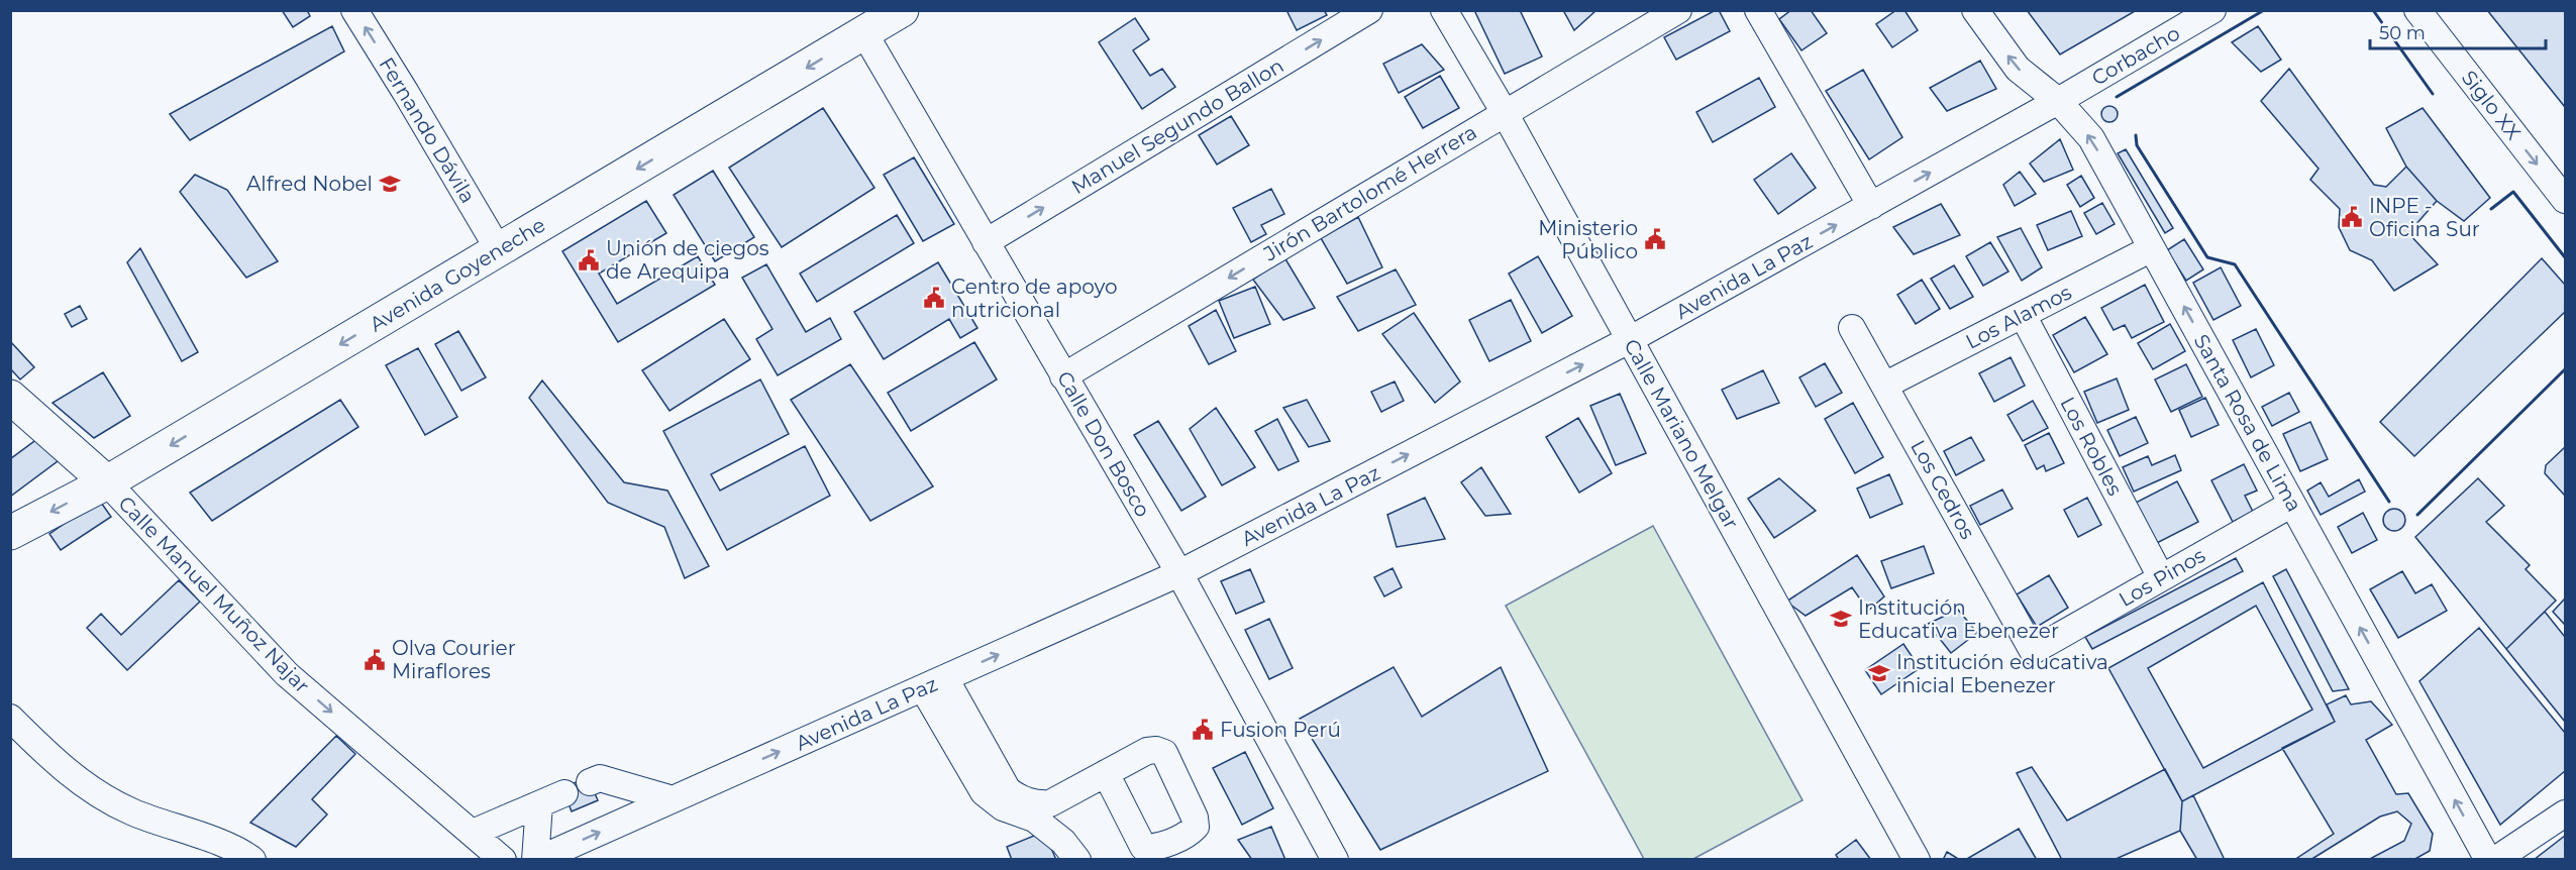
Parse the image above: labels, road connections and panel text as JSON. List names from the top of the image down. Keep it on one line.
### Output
{"streets":{"main road":["Avenida Goyeneche","Calle Manuel Muñoz Najar"],"street":["Corbacho","Siglo XX","Manuel Segundo Ballon","Fernando Dávila","Jirón Bartolomé Herrera","Avenida La Paz","Los Alamos","Santa Rosa de Lima","Calle Mariano Melgar","Calle Don Bosco","Los Robles","Los Cedros","Los Pinos"]},"crossings":[["Corbacho","Avenida La Paz"],["Corbacho","Santa Rosa de Lima"],["Manuel Segundo Ballon","Calle Don Bosco"],["Fernando Dávila","Avenida Goyeneche"],["Jirón Bartolomé Herrera","Calle Mariano Melgar"],["Jirón Bartolomé Herrera","Calle Don Bosco"],["Avenida Goyeneche","Calle Don Bosco"],["Avenida Goyeneche","Calle Manuel Muñoz Najar"],["Avenida La Paz","Santa Rosa de Lima"],["Avenida La Paz","Calle Mariano Melgar"],["Avenida La Paz","Calle Don Bosco"],["Los Alamos","Santa Rosa de Lima"],["Los Alamos","Los Robles"],["Los Alamos","Los Cedros"],["Santa Rosa de Lima","Los Pinos"],["Los Robles","Los Pinos"],["Los Cedros","Los Pinos"]],"one_way":["Siglo XX","Manuel Segundo Ballon","Fernando Dávila","Jirón Bartolomé Herrera","Avenida Goyeneche","Avenida La Paz","Santa Rosa de Lima","Calle Manuel Muñoz Najar"],"places":{"school or university":["Alfred Nobel","Institución Educativa Ebenezer","Institución educativa inicial Ebenezer"],"public building":["INPE - Oficina Sur","Ministerio Público","Unión de ciegos de Arequipa","Centro de apoyo nutricional","Olva Courier Miraflores","Fusion Perú"]},"scale_bar":"50 m"}
